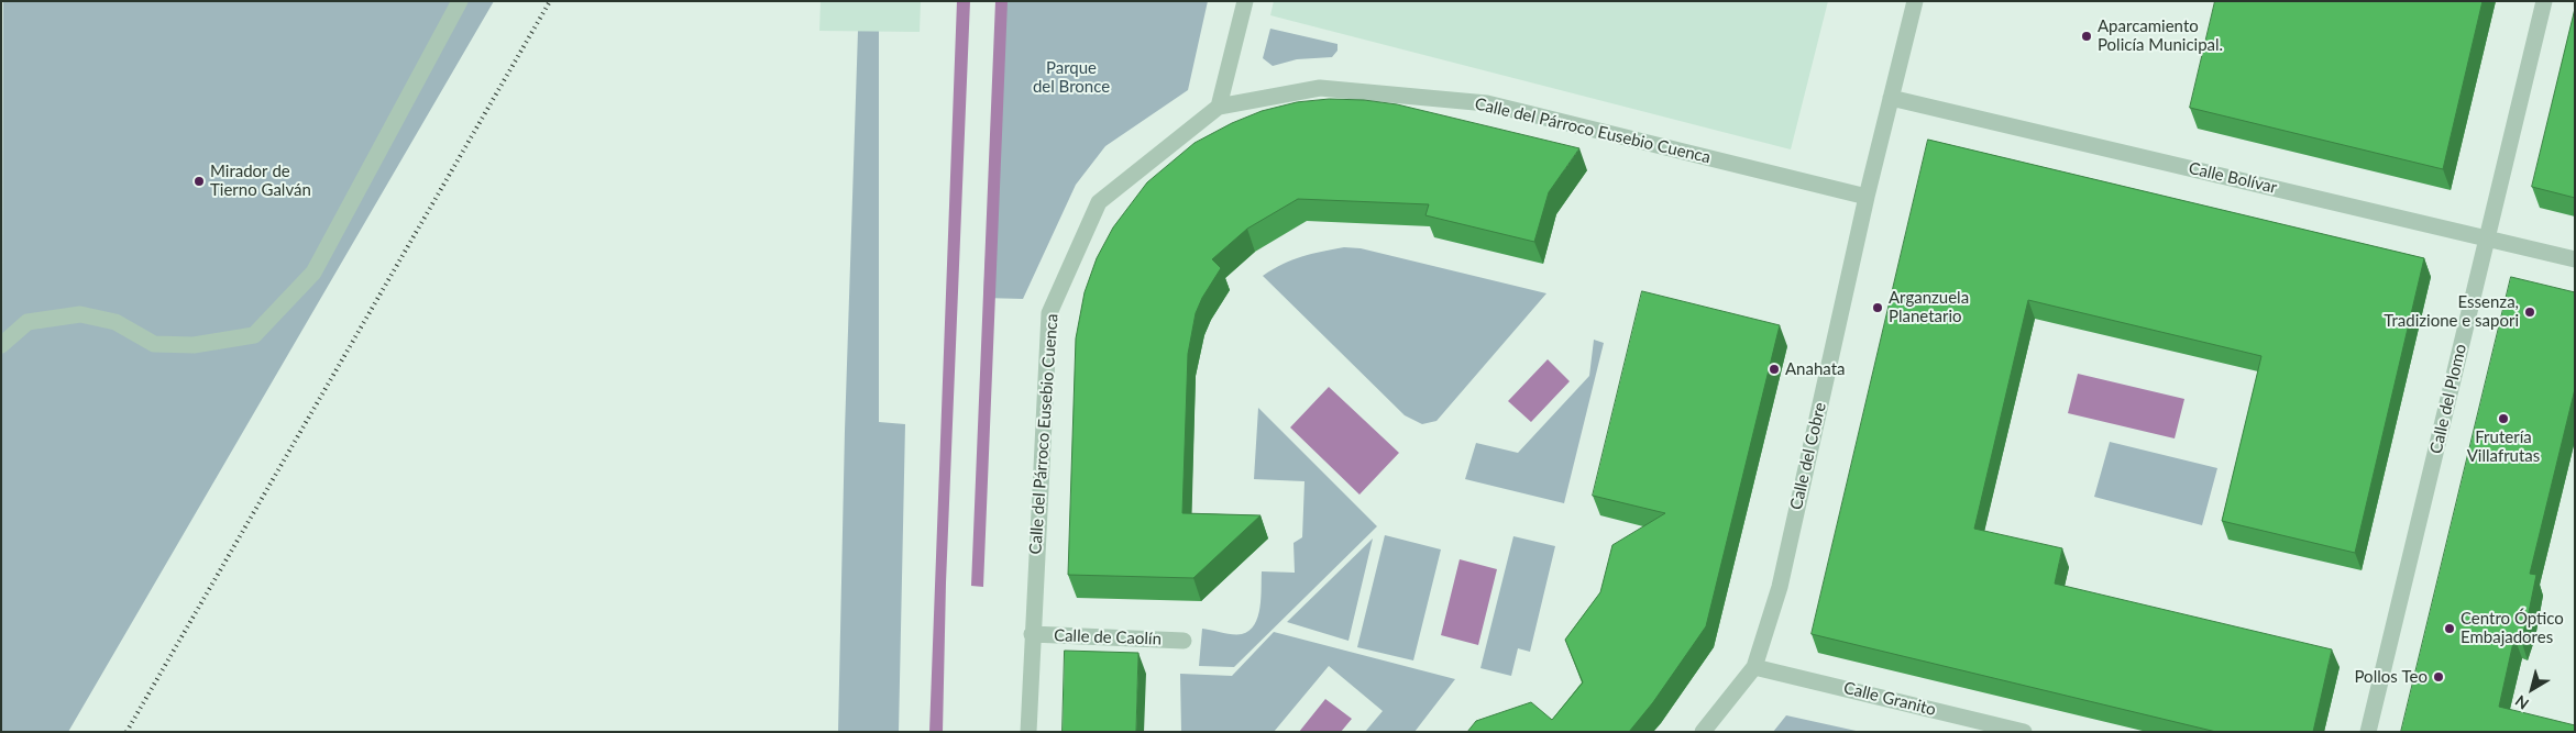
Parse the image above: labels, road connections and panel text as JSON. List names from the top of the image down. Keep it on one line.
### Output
{"streets":{"street":["Calle del Párroco Eusebio Cuenca","Calle Bolívar","Calle del Plomo","Calle del Cobre","Calle de Caolín","Calle Granito"]},"crossings":[["Calle del Párroco Eusebio Cuenca","Calle del Cobre"],["Calle del Párroco Eusebio Cuenca","Calle de Caolín"],["Calle Bolívar","Calle del Plomo"],["Calle Bolívar","Calle del Cobre"],["Calle del Cobre","Calle Granito"]],"parks":["Parque del Bronce"],"places":["Aparcamiento Policía Municipal.","Mirador de Tierno Galván","Arganzuela Planetario","Essenza, Tradizione e sapori","Anahata","Frutería Villafrutas","Centro Óptico Embajadores","Pollos Teo"],"north":"bottom left"}
